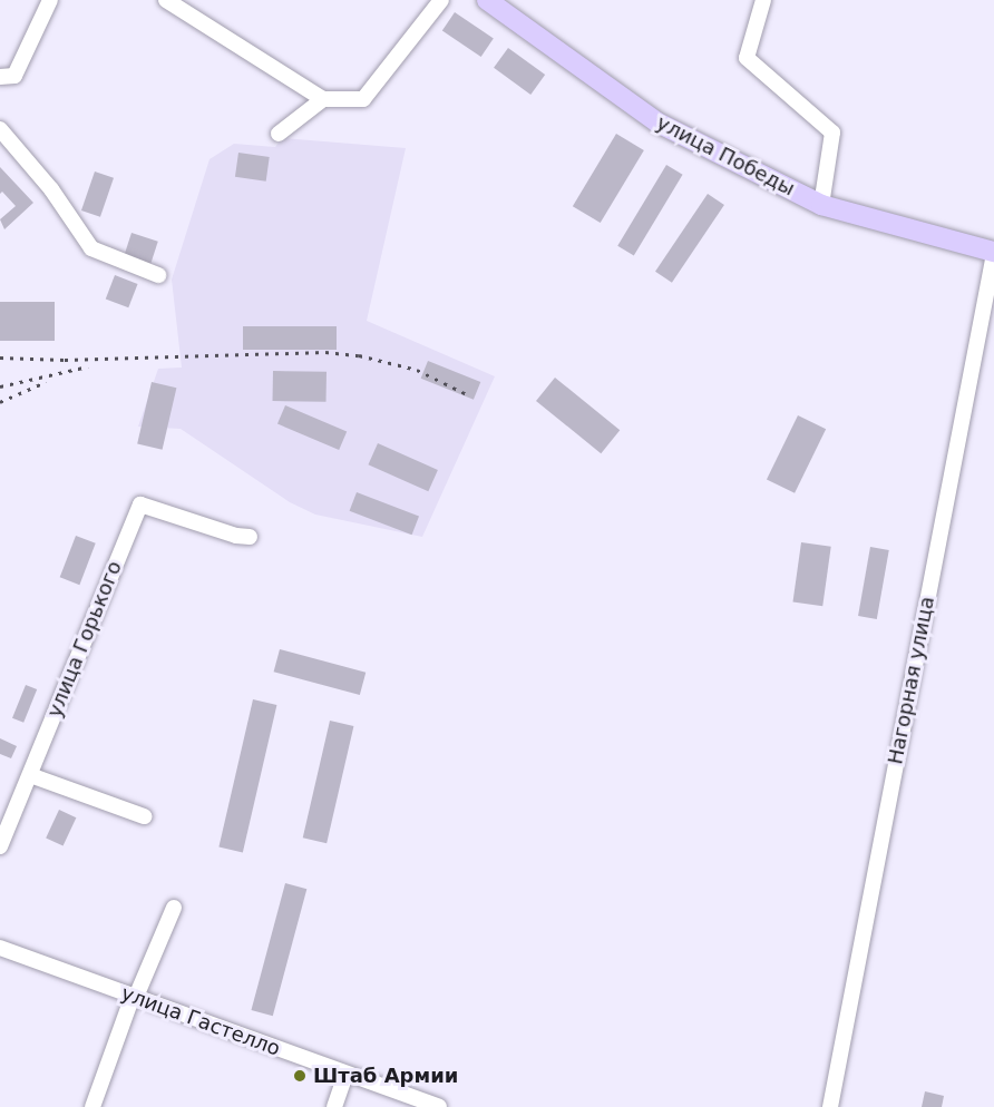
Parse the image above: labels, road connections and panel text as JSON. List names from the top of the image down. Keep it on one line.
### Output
{"streets":{"main road":["улица Победы"],"street":["улица Горького","Нагорная улица","улица Гастелло"]},"crossings":[["улица Победы","Нагорная улица"]],"places":["Штаб Армии"]}
